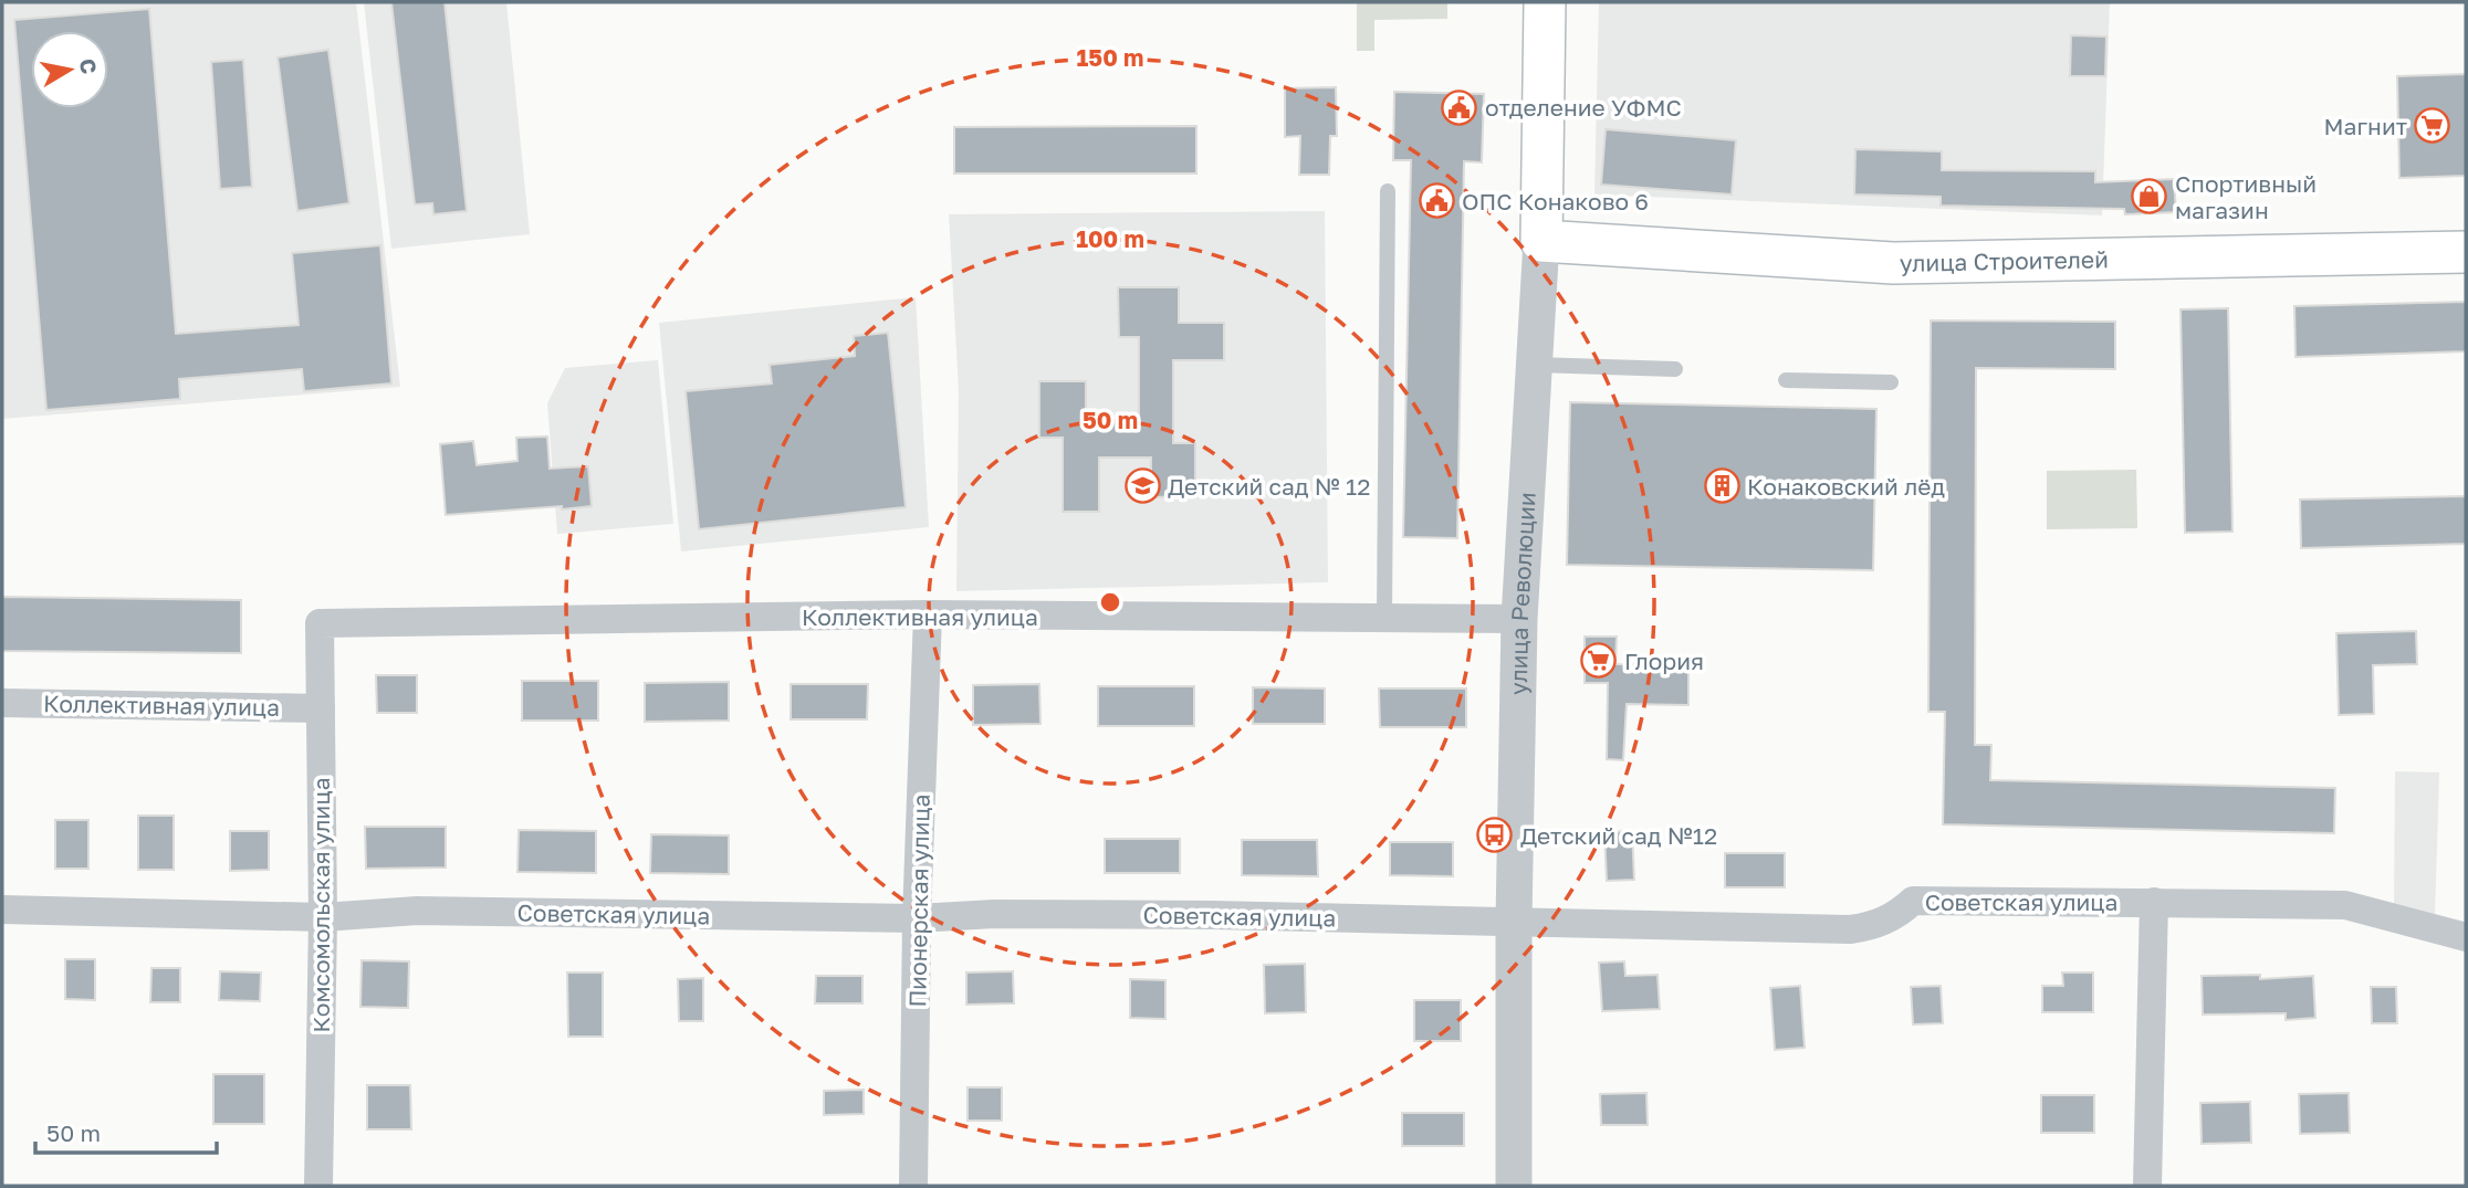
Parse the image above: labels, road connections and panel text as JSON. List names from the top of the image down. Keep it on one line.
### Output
{"streets":{"main road":["улица Строителей","улица Революции"],"street":["Коллективная улица","Пионерская улица","Советская улица","Комсомольская улица"]},"crossings":[["улица Строителей","улица Революции"],["улица Революции","Коллективная улица"],["улица Революции","Советская улица"],["Коллективная улица","Пионерская улица"],["Коллективная улица","Комсомольская улица"],["Пионерская улица","Советская улица"],["Советская улица","Комсомольская улица"]],"places":{"public building":["отделение УФМС","ОПС Конаково 6"],"supermarket":["Магнит","Глория"],"shop":["Спортивный магазин"],"school or university":["Детский сад № 12"],"building":["Конаковский лёд"],"bus stop":["Детский сад №12"]},"scale_bar":"50 m","north":"right","rings":["150 m","100 m","50 m"]}
